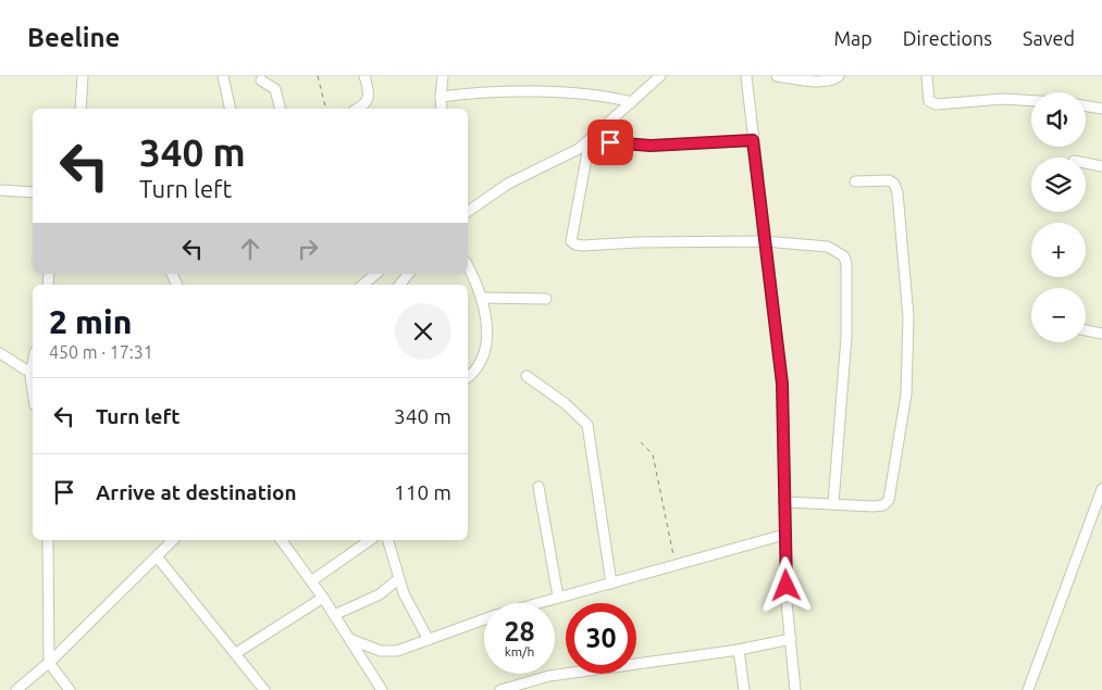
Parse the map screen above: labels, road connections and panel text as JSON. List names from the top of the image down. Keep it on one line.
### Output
{"page":{"header":"Beeline","nav":["Map","Directions","Saved"],"map_buttons":["+","−"],"turn":["340 m","Turn left"],"heading":["2 min","450 m · 17:31"],"list":[{"name":"Turn left","value":"340 m"},{"name":"Arrive at destination","value":"110 m"}],"speed":"28 km/h","limit":"30"}}
